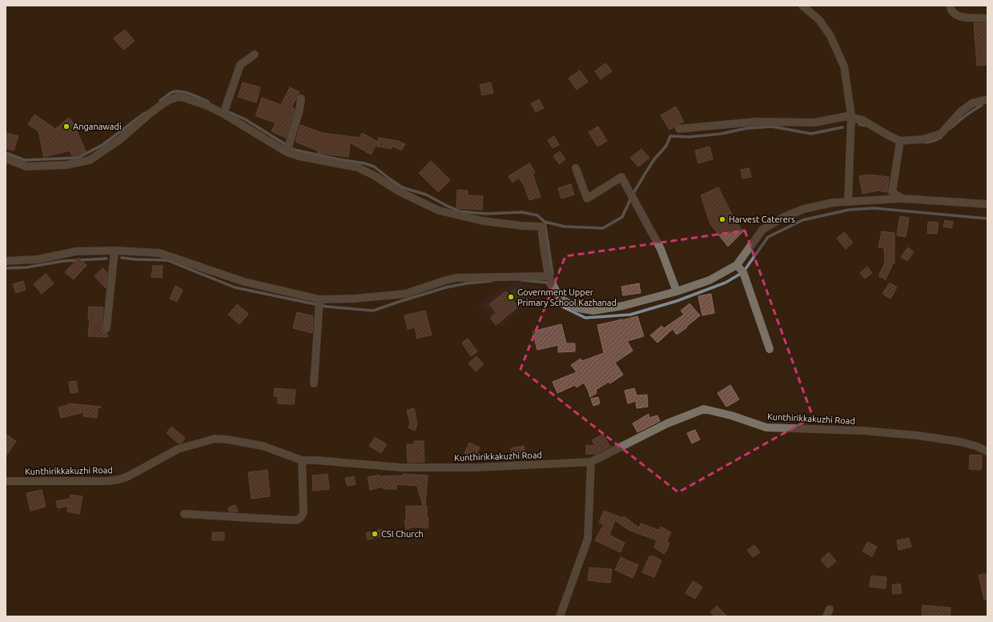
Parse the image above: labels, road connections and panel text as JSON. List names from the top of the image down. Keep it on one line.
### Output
{"streets":{"street":["Kunthirikkakuzhi Road"]},"places":["Anganawadi","Harvest Caterers","Government Upper Primary School Kazhanad","CSI Church"]}
